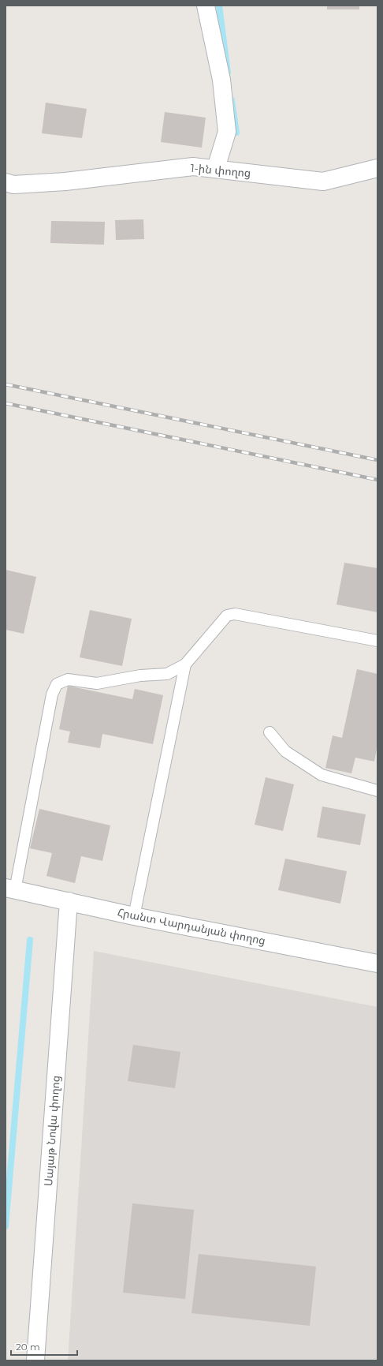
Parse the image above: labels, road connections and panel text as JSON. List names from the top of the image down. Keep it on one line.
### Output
{"streets":{"main road":["1-ին փողոց","Հրանտ Վարդանյան փողոց","Սայաթ Նովա փողոց"]},"crossings":[["Հրանտ Վարդանյան փողոց","Սայաթ Նովա փողոց"]],"scale_bar":"20 m"}
